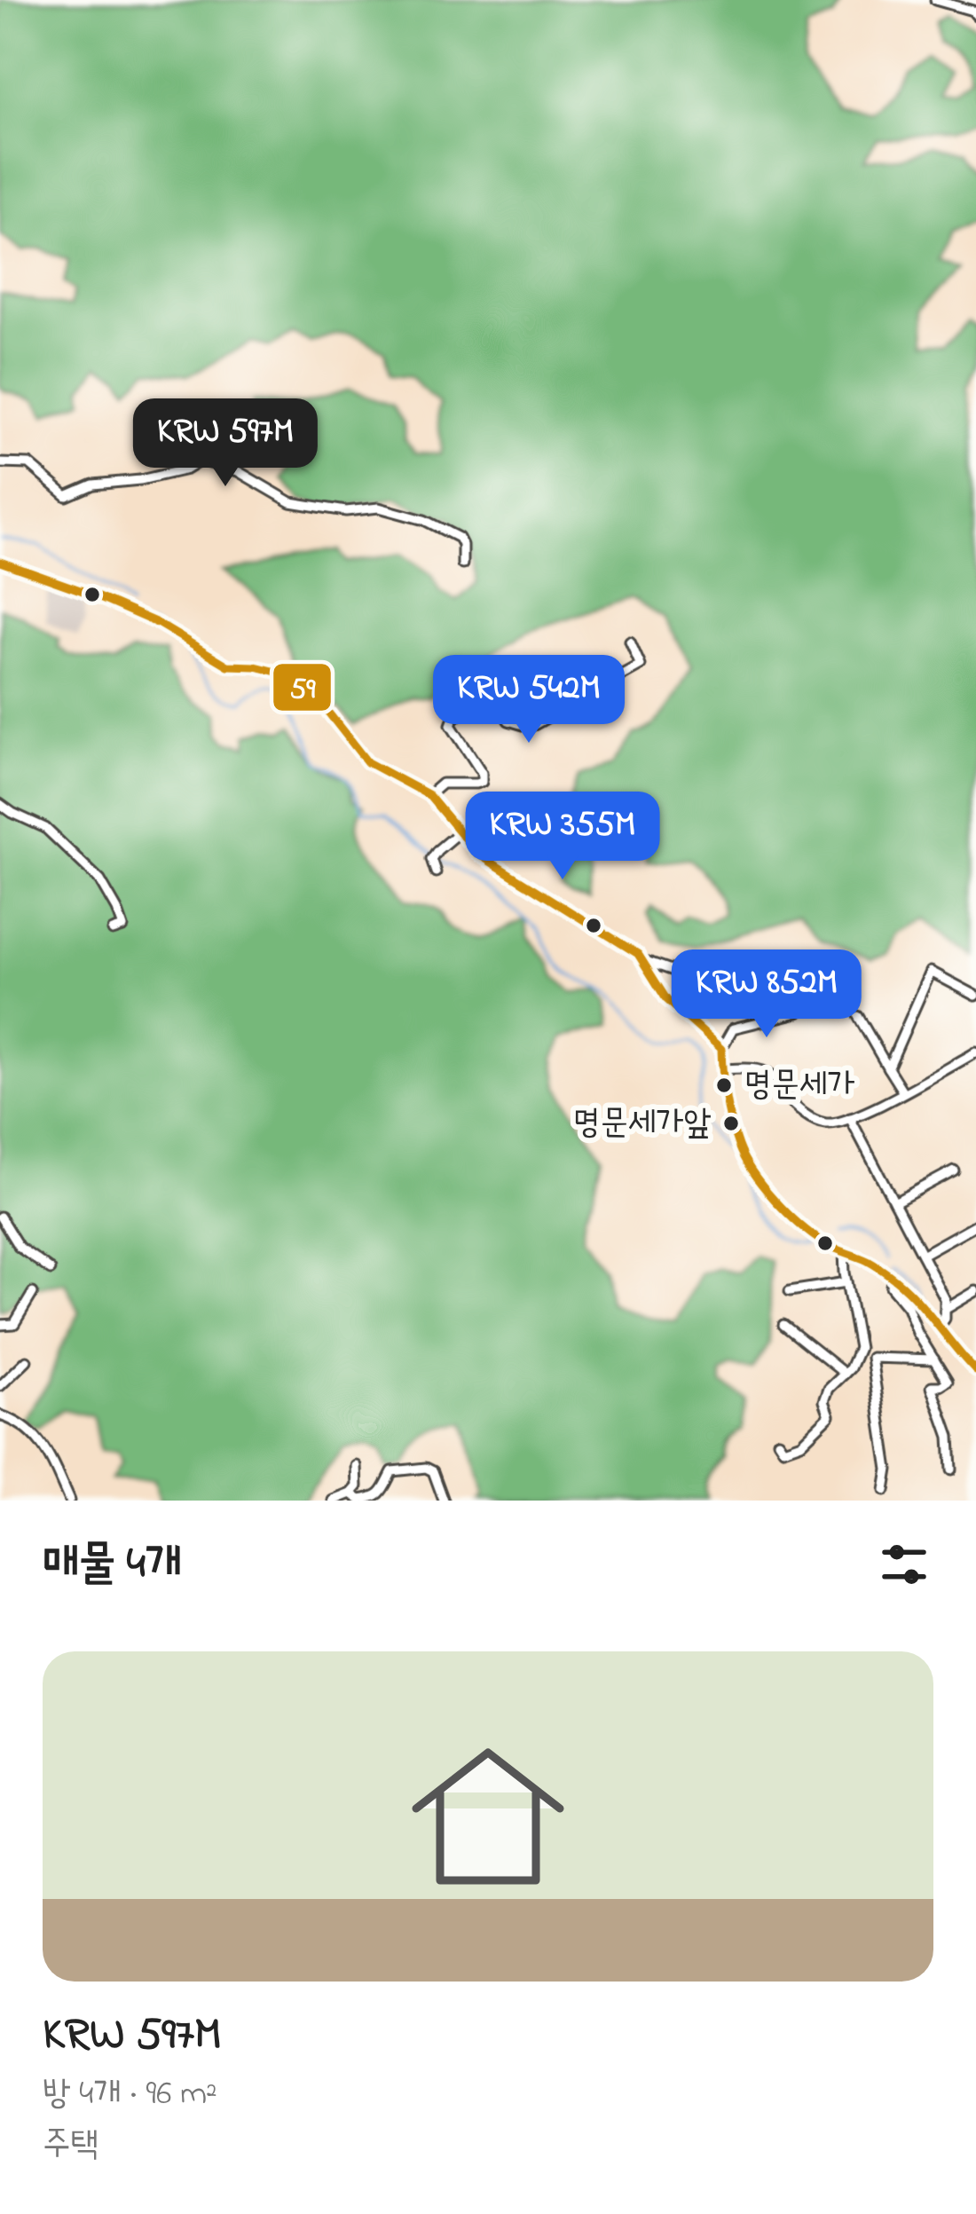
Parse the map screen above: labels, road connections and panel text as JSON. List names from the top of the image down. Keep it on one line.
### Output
{"places":["명문세가","명문세가앞"],"lines":["transit line 59"],"page":{"price":["KRW 597M","KRW 542M","KRW 355M","KRW 852M"],"heading":"매물 4개","list":[{"name":"KRW 597M","note":"방 4개 · 96 m² · 주택"}]}}
